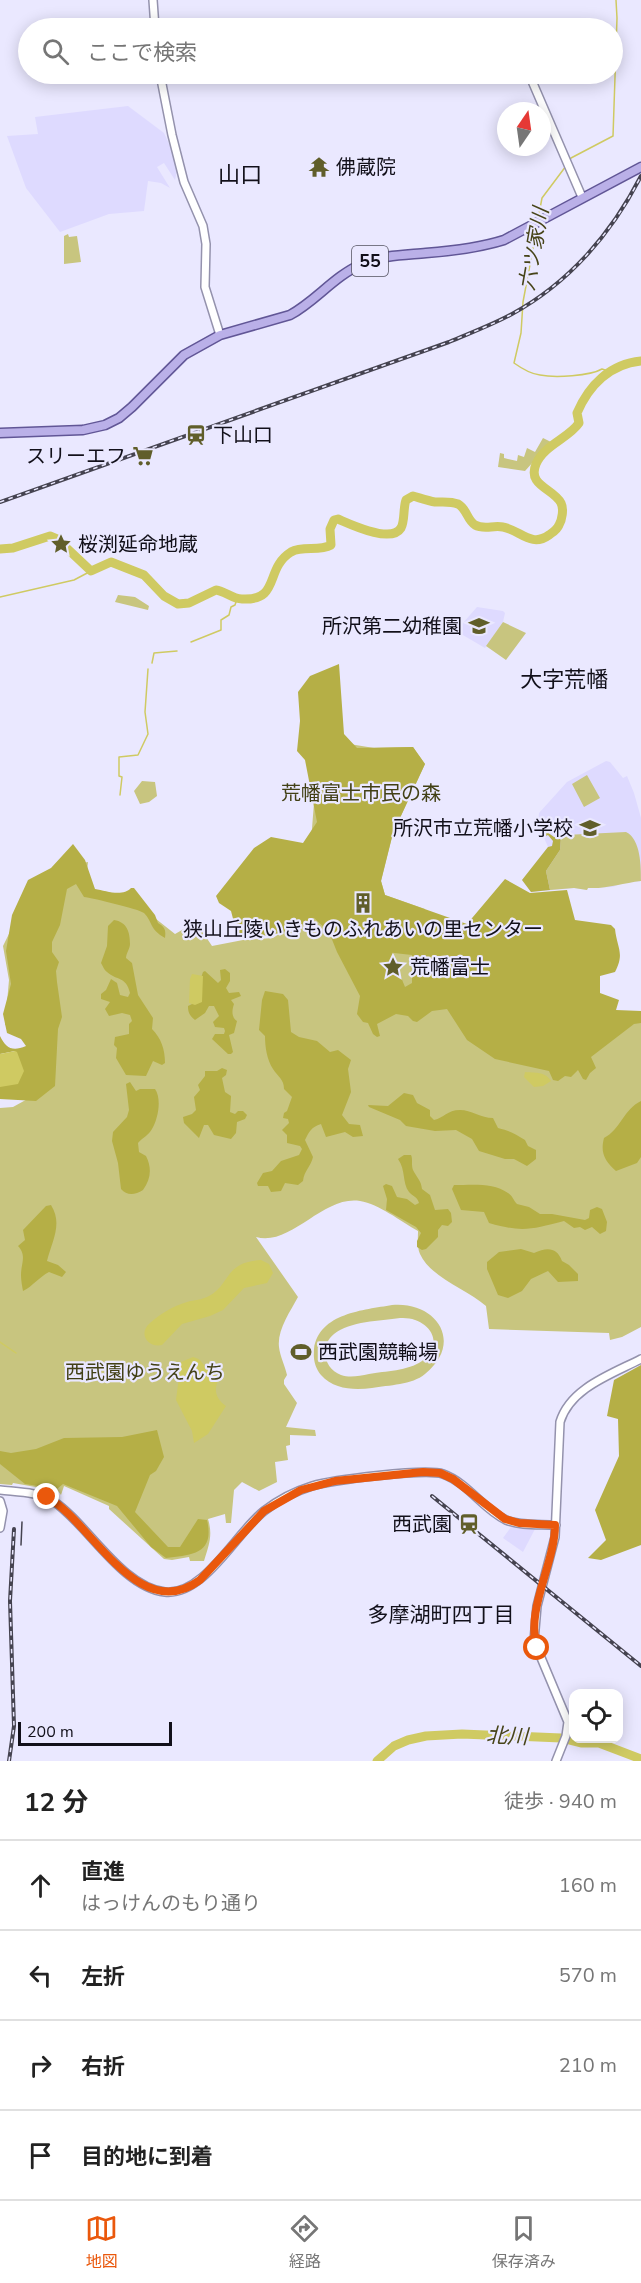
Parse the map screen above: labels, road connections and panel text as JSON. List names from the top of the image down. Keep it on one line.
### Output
{"streets":{"main road":["55"]},"districts":["山口","大字荒幡","多摩湖町四丁目"],"water":["六ツ家川","北川"],"parks":["荒幡富士市民の森","西武園ゆうえんち"],"places":{"temple":["佛蔵院"],"station":["下山口","西武園"],"supermarket":["スリーエフ"],"place":["桜渕延命地蔵","荒幡富士"],"school or university":["所沢第二幼稚園","所沢市立荒幡小学校"],"building":["狭山丘陵いきものふれあいの里センター"],"sports":["西武園競輪場"]},"scale_bar":"200 m","north":"top","page":{"search":"ここで検索","scale":"200 m","heading":["12 分","徒歩 · 940 m"],"list":[["直進","はっけんのもり通り","160 m"],["左折","570 m"],["右折","210 m"],"目的地に到着"],"nav":["地図","経路","保存済み"]}}
